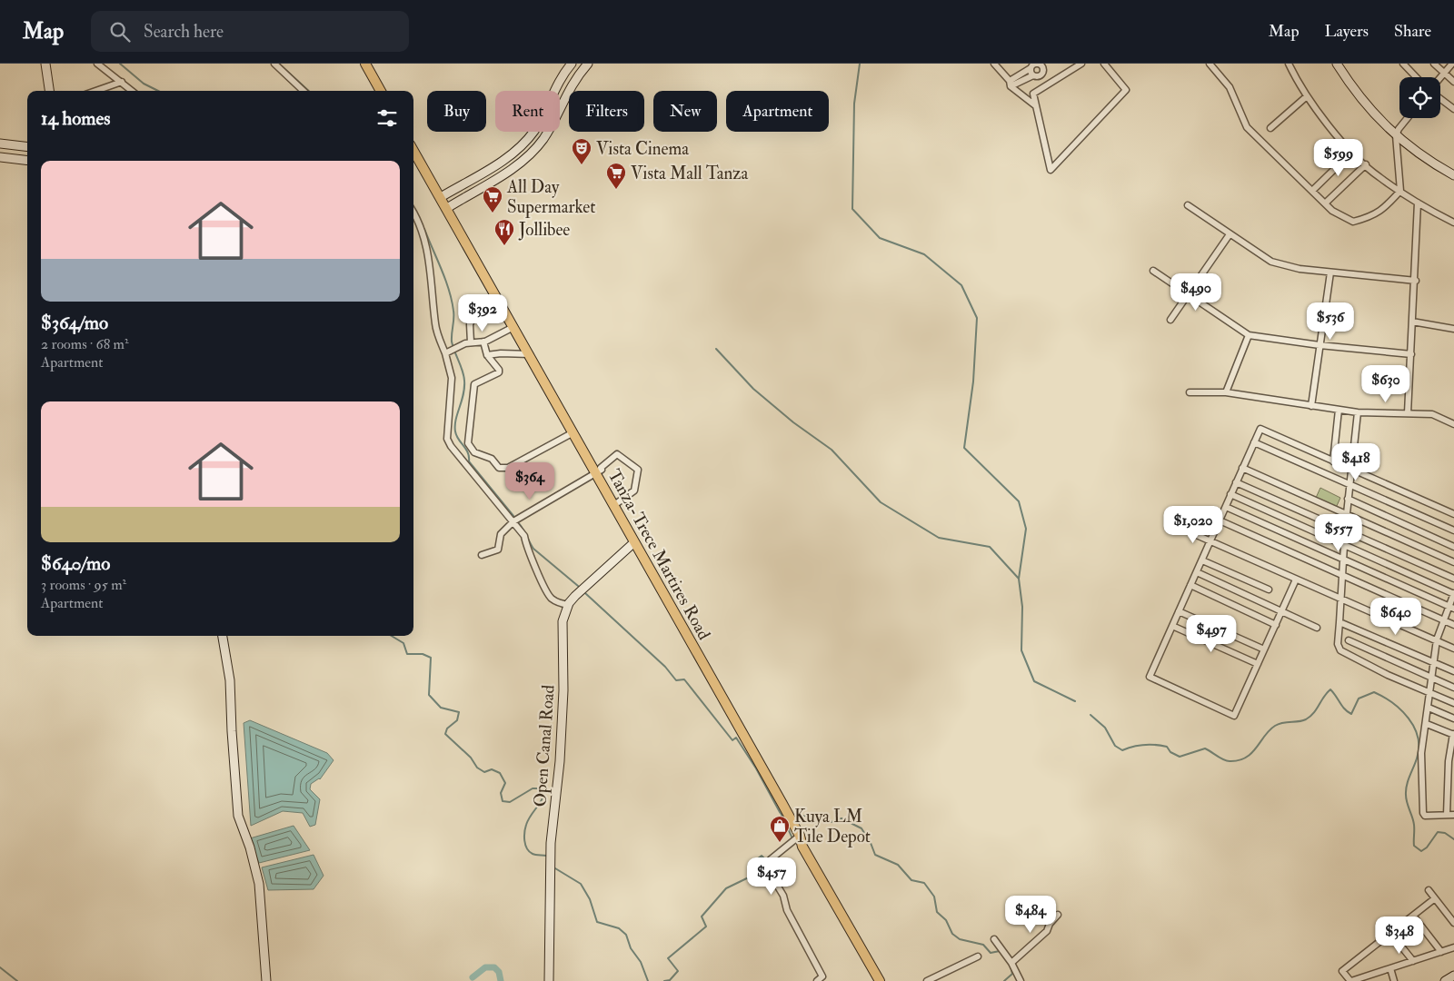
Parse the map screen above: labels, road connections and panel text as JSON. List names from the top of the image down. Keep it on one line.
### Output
{"streets":{"main road":["Tanza-Trece Martires Road","Open Canal Road"]},"crossings":[["Tanza-Trece Martires Road","Open Canal Road"]],"places":{"theatre":["Vista Cinema"],"supermarket":["Vista Mall Tanza","All Day Supermarket"],"restaurant":["Jollibee"],"shop":["Kuya LM Tile Depot"]},"page":{"header":"Map","search":"Search here","nav":["Map","Layers","Share"],"chip":["Buy","Rent","Filters","New","Apartment"],"heading":"14 homes","price":["$599","$490","$392","$536","$630","$418","$364","$1,020","$557","$640","$497","$457","$484","$348"],"list":[{"name":"$364/mo","note":"2 rooms · 68 m² · Apartment"},{"name":"$640/mo","note":"3 rooms · 95 m² · Apartment"}]}}
